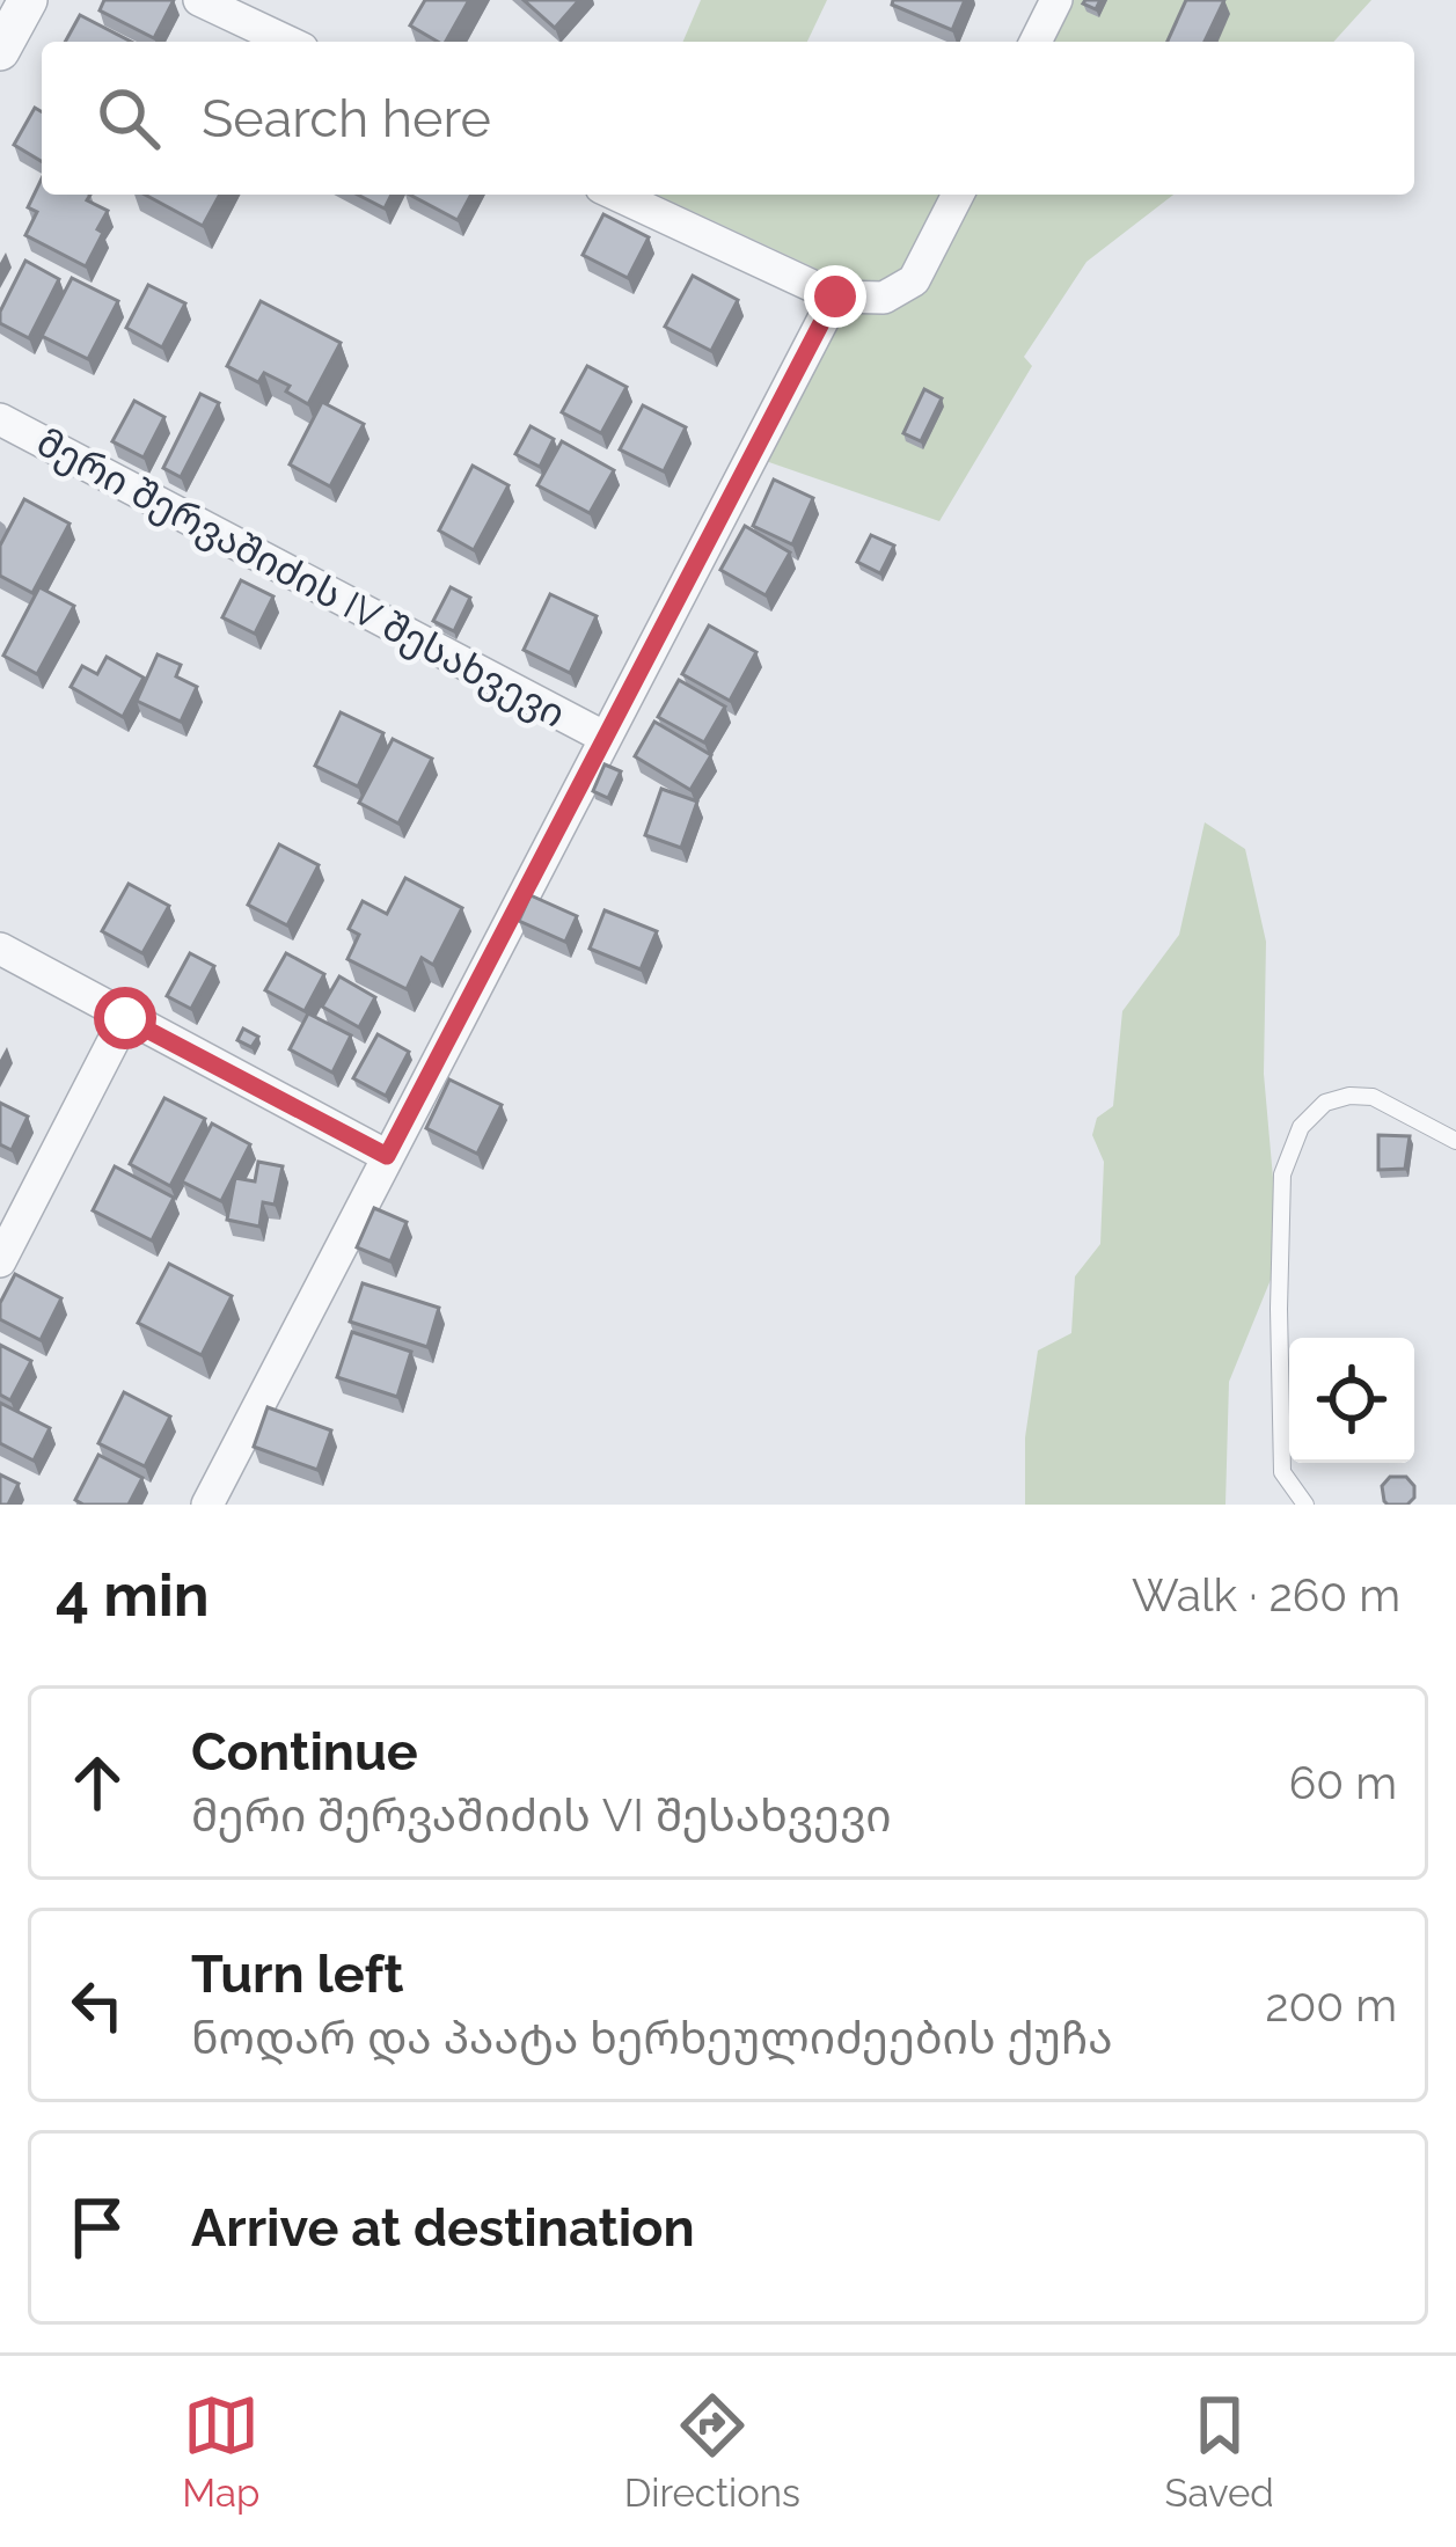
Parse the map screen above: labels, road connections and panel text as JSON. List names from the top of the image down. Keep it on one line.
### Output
{"streets":{"street":["მერი შერვაშიძის IV შესახვევი"]},"page":{"search":"Search here","heading":["4 min","Walk · 260 m"],"list":[["Continue","მერი შერვაშიძის VI შესახვევი","60 m"],["Turn left","ნოდარ და პაატა ხერხეულიძეების ქუჩა","200 m"],"Arrive at destination"],"nav":["Map","Directions","Saved"]}}
